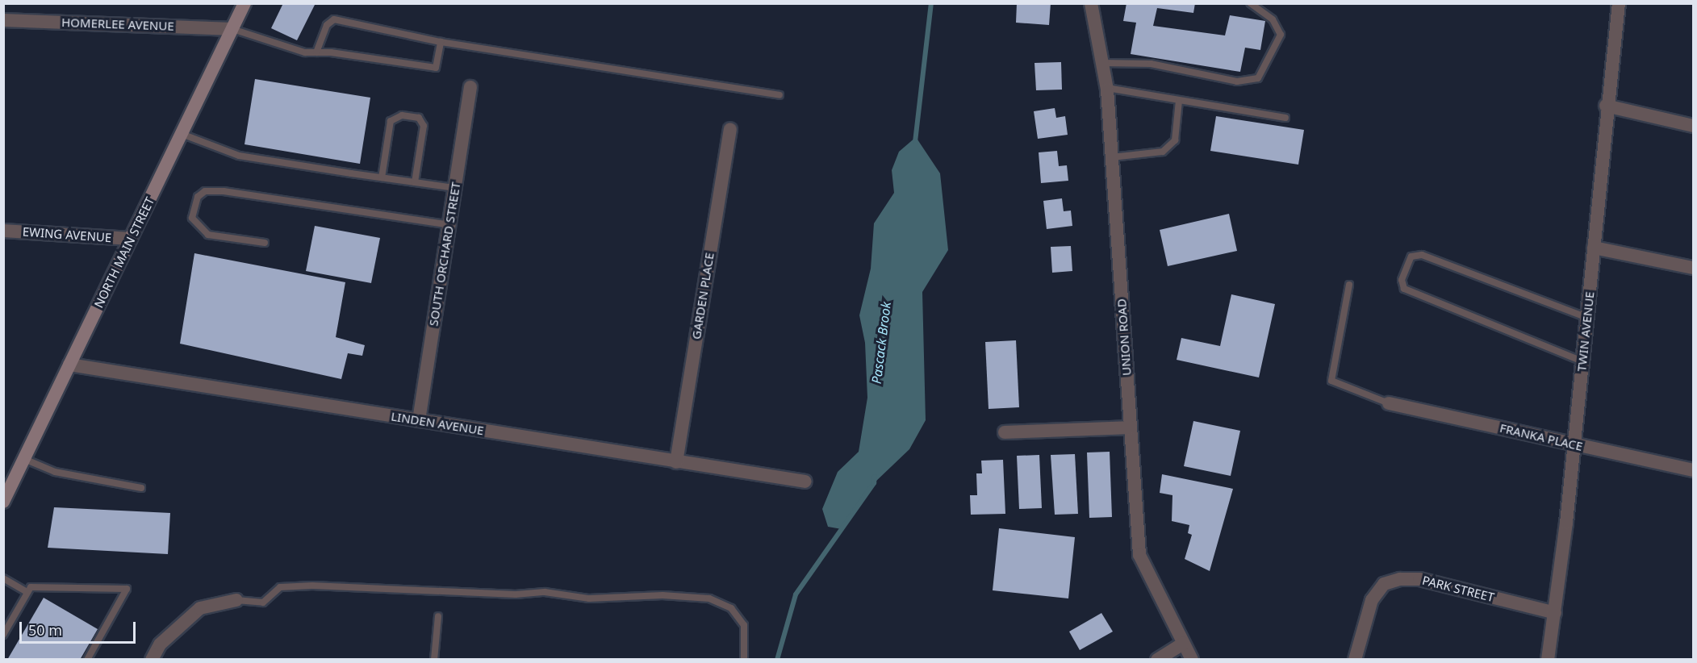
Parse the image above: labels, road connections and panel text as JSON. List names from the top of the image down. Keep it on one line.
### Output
{"streets":{"main road":["NORTH MAIN STREET"],"street":["HOMERLEE AVENUE","EWING AVENUE","SOUTH ORCHARD STREET","GARDEN PLACE","TWIN AVENUE","UNION ROAD","LINDEN AVENUE","FRANKA PLACE","PARK STREET"]},"crossings":[["HOMERLEE AVENUE","NORTH MAIN STREET"],["EWING AVENUE","NORTH MAIN STREET"],["NORTH MAIN STREET","LINDEN AVENUE"],["SOUTH ORCHARD STREET","LINDEN AVENUE"],["GARDEN PLACE","LINDEN AVENUE"],["TWIN AVENUE","FRANKA PLACE"],["TWIN AVENUE","PARK STREET"]],"water":["Pascack Brook"],"scale_bar":"50 m"}
